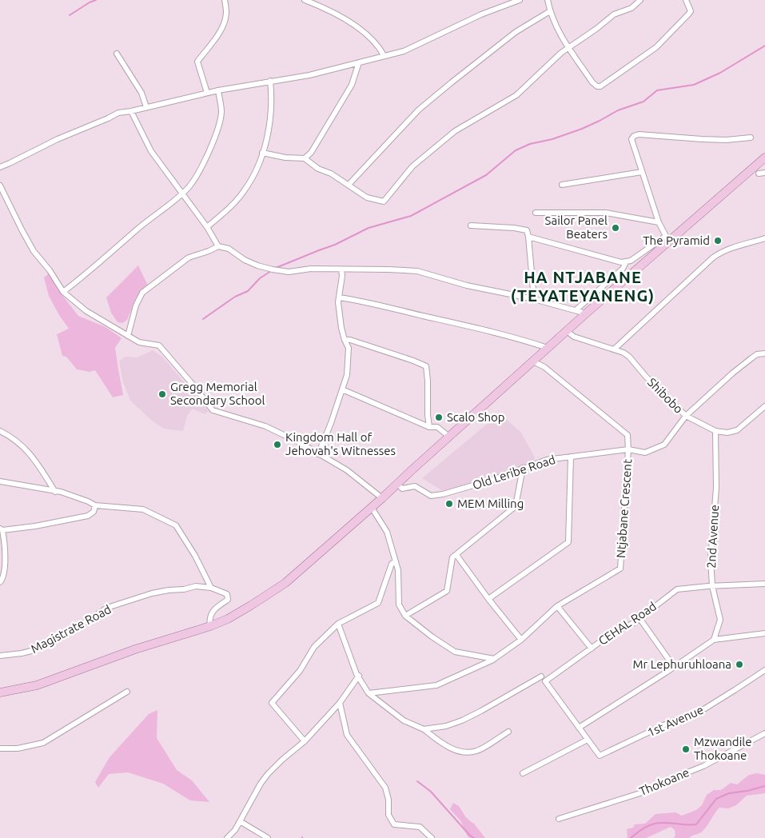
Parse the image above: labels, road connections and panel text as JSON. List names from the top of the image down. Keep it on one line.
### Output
{"streets":{"street":["Shibobo","Old Leribe Road","Ntjabane Crescent","2nd Avenue","CEHAL Road","Magistrate Road","1st Avenue","Thokoane"]},"crossings":[["Shibobo","Old Leribe Road"],["Shibobo","2nd Avenue"],["Old Leribe Road","Ntjabane Crescent"],["2nd Avenue","CEHAL Road"],["CEHAL Road","1st Avenue"]],"districts":["HA NTJABANE (TEYATEYANENG)"],"places":["Sailor Panel Beaters","The Pyramid","Gregg Memorial Secondary School","Scalo Shop","Kingdom Hall of Jehovah's Witnesses","MEM Milling","Mr Lephuruhloana","Mzwandile Thokoane"]}
